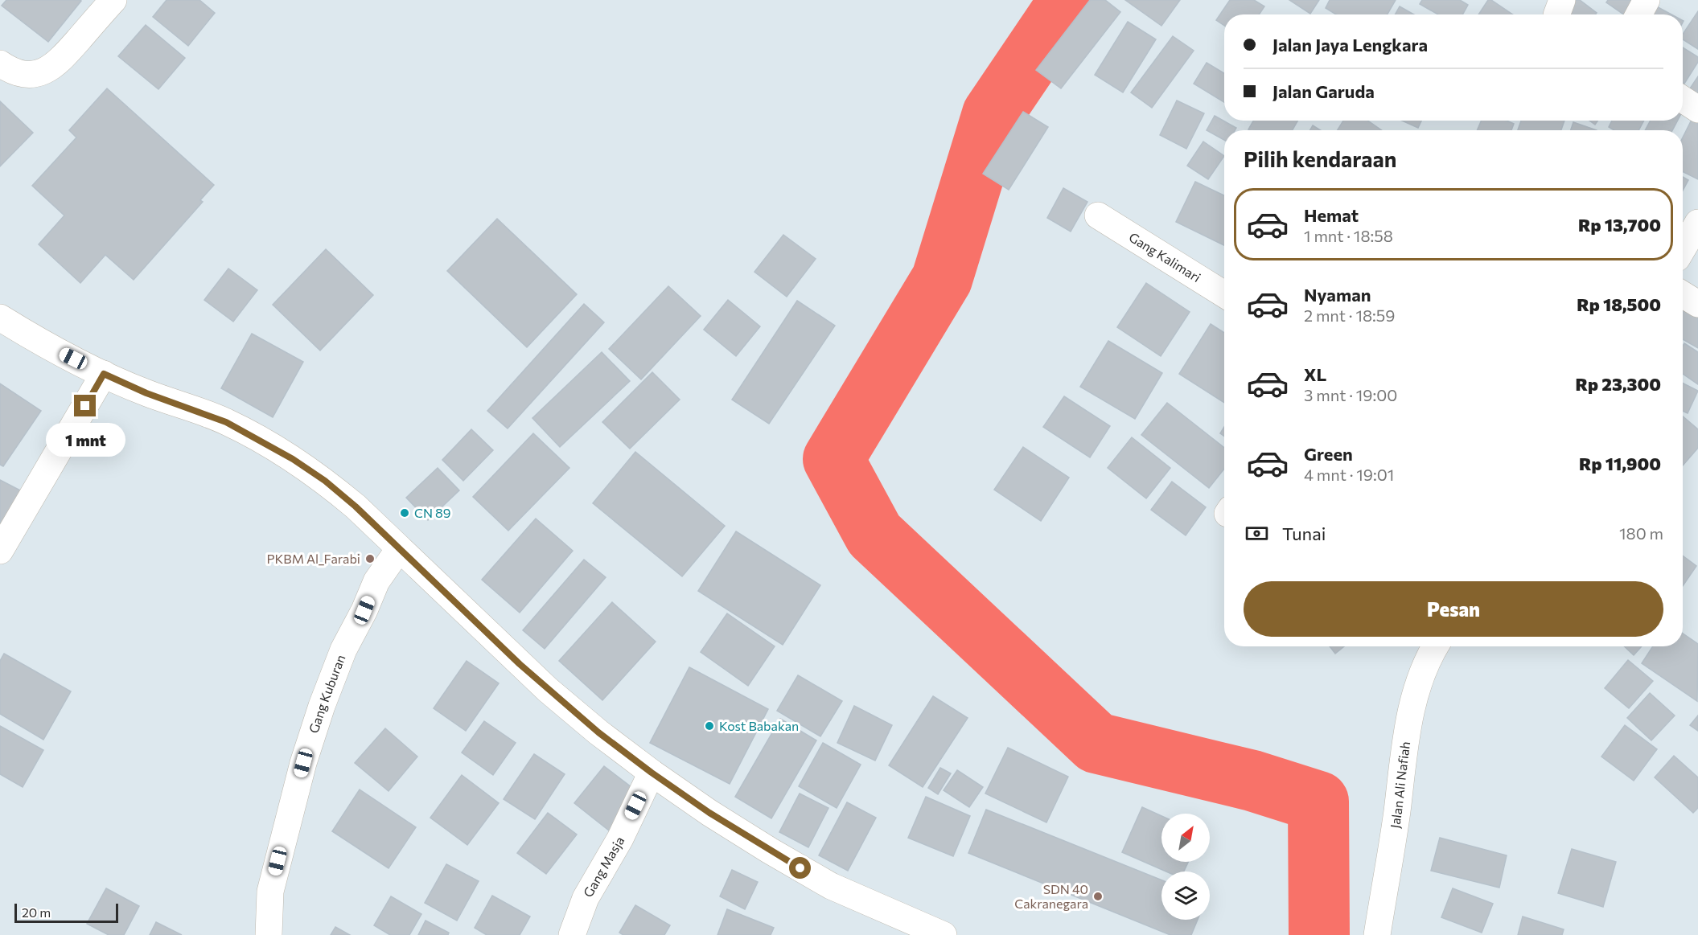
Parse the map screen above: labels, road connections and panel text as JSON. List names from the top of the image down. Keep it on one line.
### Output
{"streets":{"street":["Gang Kalimari","Gang Kuburan","Jalan Ali Nafiah","Gang Masja"]},"places":["CN 89","PKBM Al_Farabi","Kost Babakan","SDN 40 Cakranegara"],"scale_bar":"20 m","north":"top right","page":{"banner":["Jalan Jaya Lengkara","Jalan Garuda"],"heading":"Pilih kendaraan","list":[{"name":"Hemat","note":"1 mnt · 18:58","value":"Rp 13,700"},{"name":"Nyaman","note":"2 mnt · 18:59","value":"Rp 18,500"},{"name":"XL","note":"3 mnt · 19:00","value":"Rp 23,300"},{"name":"Green","note":"4 mnt · 19:01","value":"Rp 11,900"}],"bubble":"1 mnt","pay":["Tunai","180 m"],"buttons":"Pesan","scale":"20 m"}}
